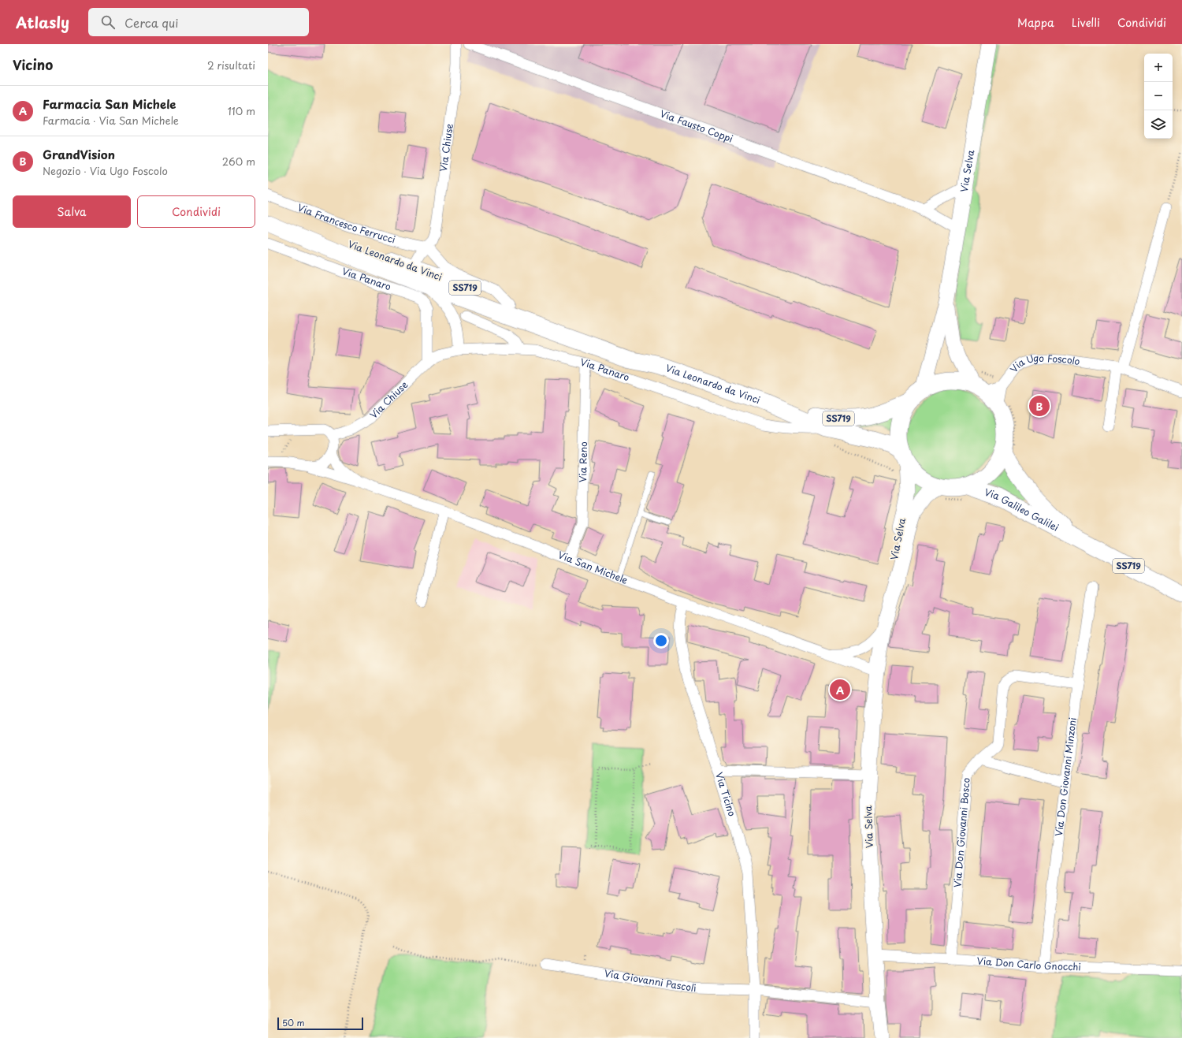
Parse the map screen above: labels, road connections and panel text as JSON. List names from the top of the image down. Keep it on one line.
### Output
{"streets":{"main road":["Via Selva","Via Leonardo da Vinci","SS719","Via Galileo Galilei"],"street":["Via Fausto Coppi","Via Chiuse","Via Francesco Ferrucci","Via Panaro","Via Ugo Foscolo","Via Reno","Via San Michele","Via Don Giovanni Minzoni","Via Ticino","Via Don Giovanni Bosco","Via Don Carlo Gnocchi","Via Giovanni Pascoli"]},"crossings":[["Via Fausto Coppi","Via Selva"],["Via Chiuse","Via Francesco Ferrucci"],["Via Chiuse","Via Leonardo da Vinci"],["Via Chiuse","Via Panaro"],["Via Selva","Via Leonardo da Vinci"],["Via Selva","Via Ugo Foscolo"],["Via Selva","Via Galileo Galilei"],["Via Selva","Via San Michele"],["Via Selva","Via Don Carlo Gnocchi"],["Via Leonardo da Vinci","Via Panaro"],["Via Leonardo da Vinci","Via Ugo Foscolo"],["Via Leonardo da Vinci","Via Galileo Galilei"],["Via Panaro","Via Reno"],["Via Ugo Foscolo","Via Galileo Galilei"],["Via Reno","Via San Michele"],["Via San Michele","Via Ticino"],["Via Don Giovanni Minzoni","Via Don Giovanni Bosco"],["Via Don Giovanni Minzoni","Via Don Carlo Gnocchi"],["Via Ticino","Via Giovanni Pascoli"],["Via Don Giovanni Bosco","Via Don Carlo Gnocchi"]],"scale_bar":"50 m","page":{"header":"Atlasly","search":"Cerca qui","nav":["Mappa","Livelli","Condividi"],"heading":["Vicino","2 risultati"],"map_buttons":["+","−"],"list":[{"mark":"A","name":"Farmacia San Michele","note":"Farmacia · Via San Michele","value":"110 m"},{"mark":"B","name":"GrandVision","note":"Negozio · Via Ugo Foscolo","value":"260 m"}],"buttons":["Salva","Condividi"],"pins":["B","A"],"scale":"50 m"}}
